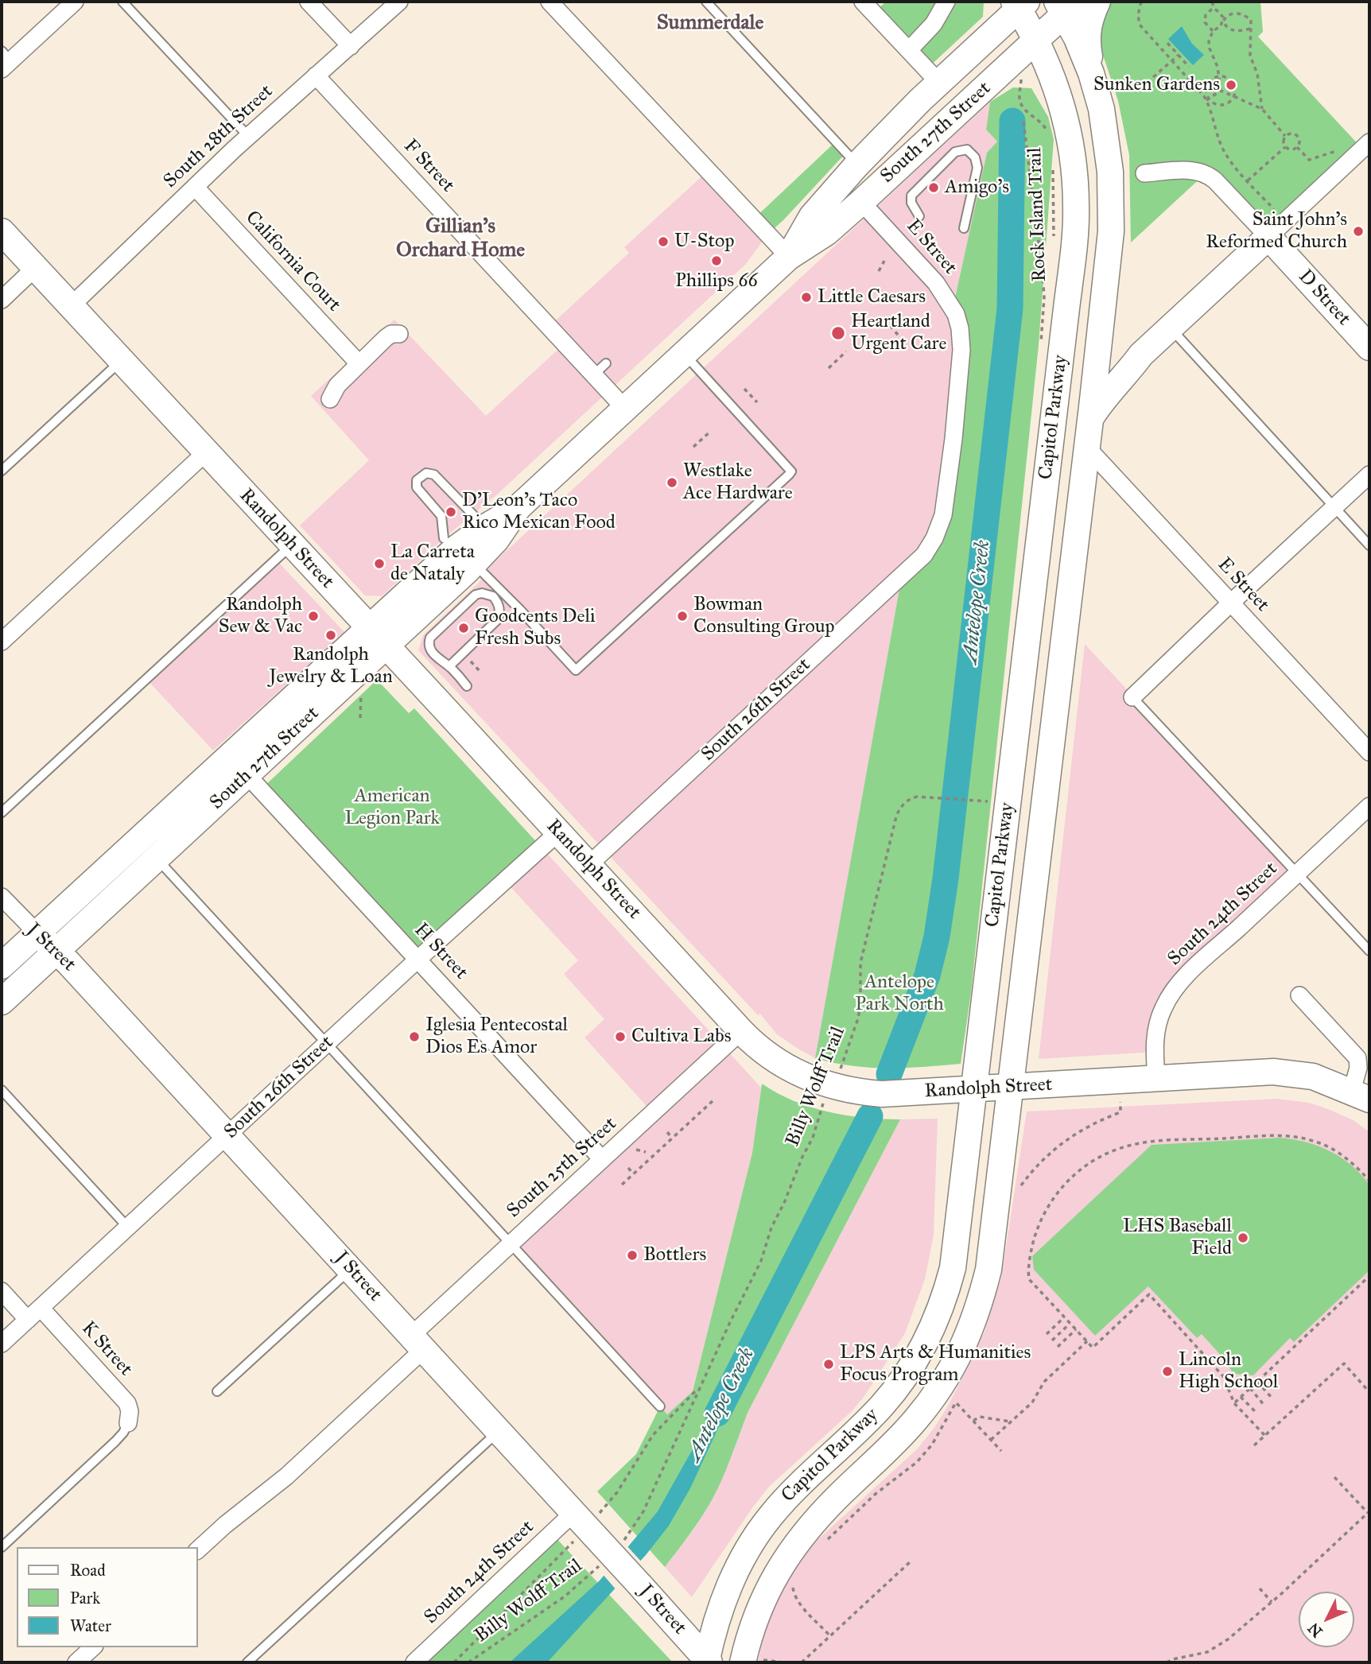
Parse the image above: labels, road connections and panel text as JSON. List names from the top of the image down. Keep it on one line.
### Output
{"streets":{"main road":["South 27th Street","D Street","Capitol Parkway","Randolph Street","J Street"],"street":["South 28th Street","F Street","E Street","California Court","South 26th Street","South 24th Street","H Street","South 25th Street","K Street"],"path":["Rock Island Trail","Billy Wolff Trail"]},"crossings":[["South 27th Street","F Street"],["South 27th Street","E Street"],["South 27th Street","Capitol Parkway"],["South 27th Street","Randolph Street"],["South 27th Street","J Street"],["South 27th Street","H Street"],["South 28th Street","F Street"],["South 28th Street","California Court"],["South 28th Street","Randolph Street"],["E Street","Capitol Parkway"],["E Street","South 26th Street"],["Capitol Parkway","Randolph Street"],["Capitol Parkway","J Street"],["Randolph Street","South 26th Street"],["Randolph Street","South 24th Street"],["Randolph Street","Billy Wolff Trail"],["Randolph Street","South 25th Street"],["South 26th Street","J Street"],["South 26th Street","H Street"],["South 26th Street","K Street"],["South 24th Street","J Street"],["South 24th Street","Billy Wolff Trail"],["J Street","Billy Wolff Trail"],["J Street","South 25th Street"],["H Street","South 25th Street"]],"districts":["Summerdale","Gillian's Orchard Home"],"water":["Antelope Creek"],"parks":["American Legion Park","Antelope Park North"],"places":["Sunken Gardens","Amigo's","Saint John's Reformed Church","U-Stop","Phillips 66","Little Caesars","Heartland Urgent Care","Westlake Ace Hardware","D'Leon's Taco Rico Mexican Food","La Carreta de Nataly","Randolph Sew & Vac","Bowman Consulting Group","Goodcents Deli Fresh Subs","Randolph Jewelry & Loan","Iglesia Pentecostal Dios Es Amor","Cultiva Labs","LHS Baseball Field","Bottlers","LPS Arts & Humanities Focus Program","Lincoln High School"],"legend":["Road","Park","Water"],"north":"bottom left"}
